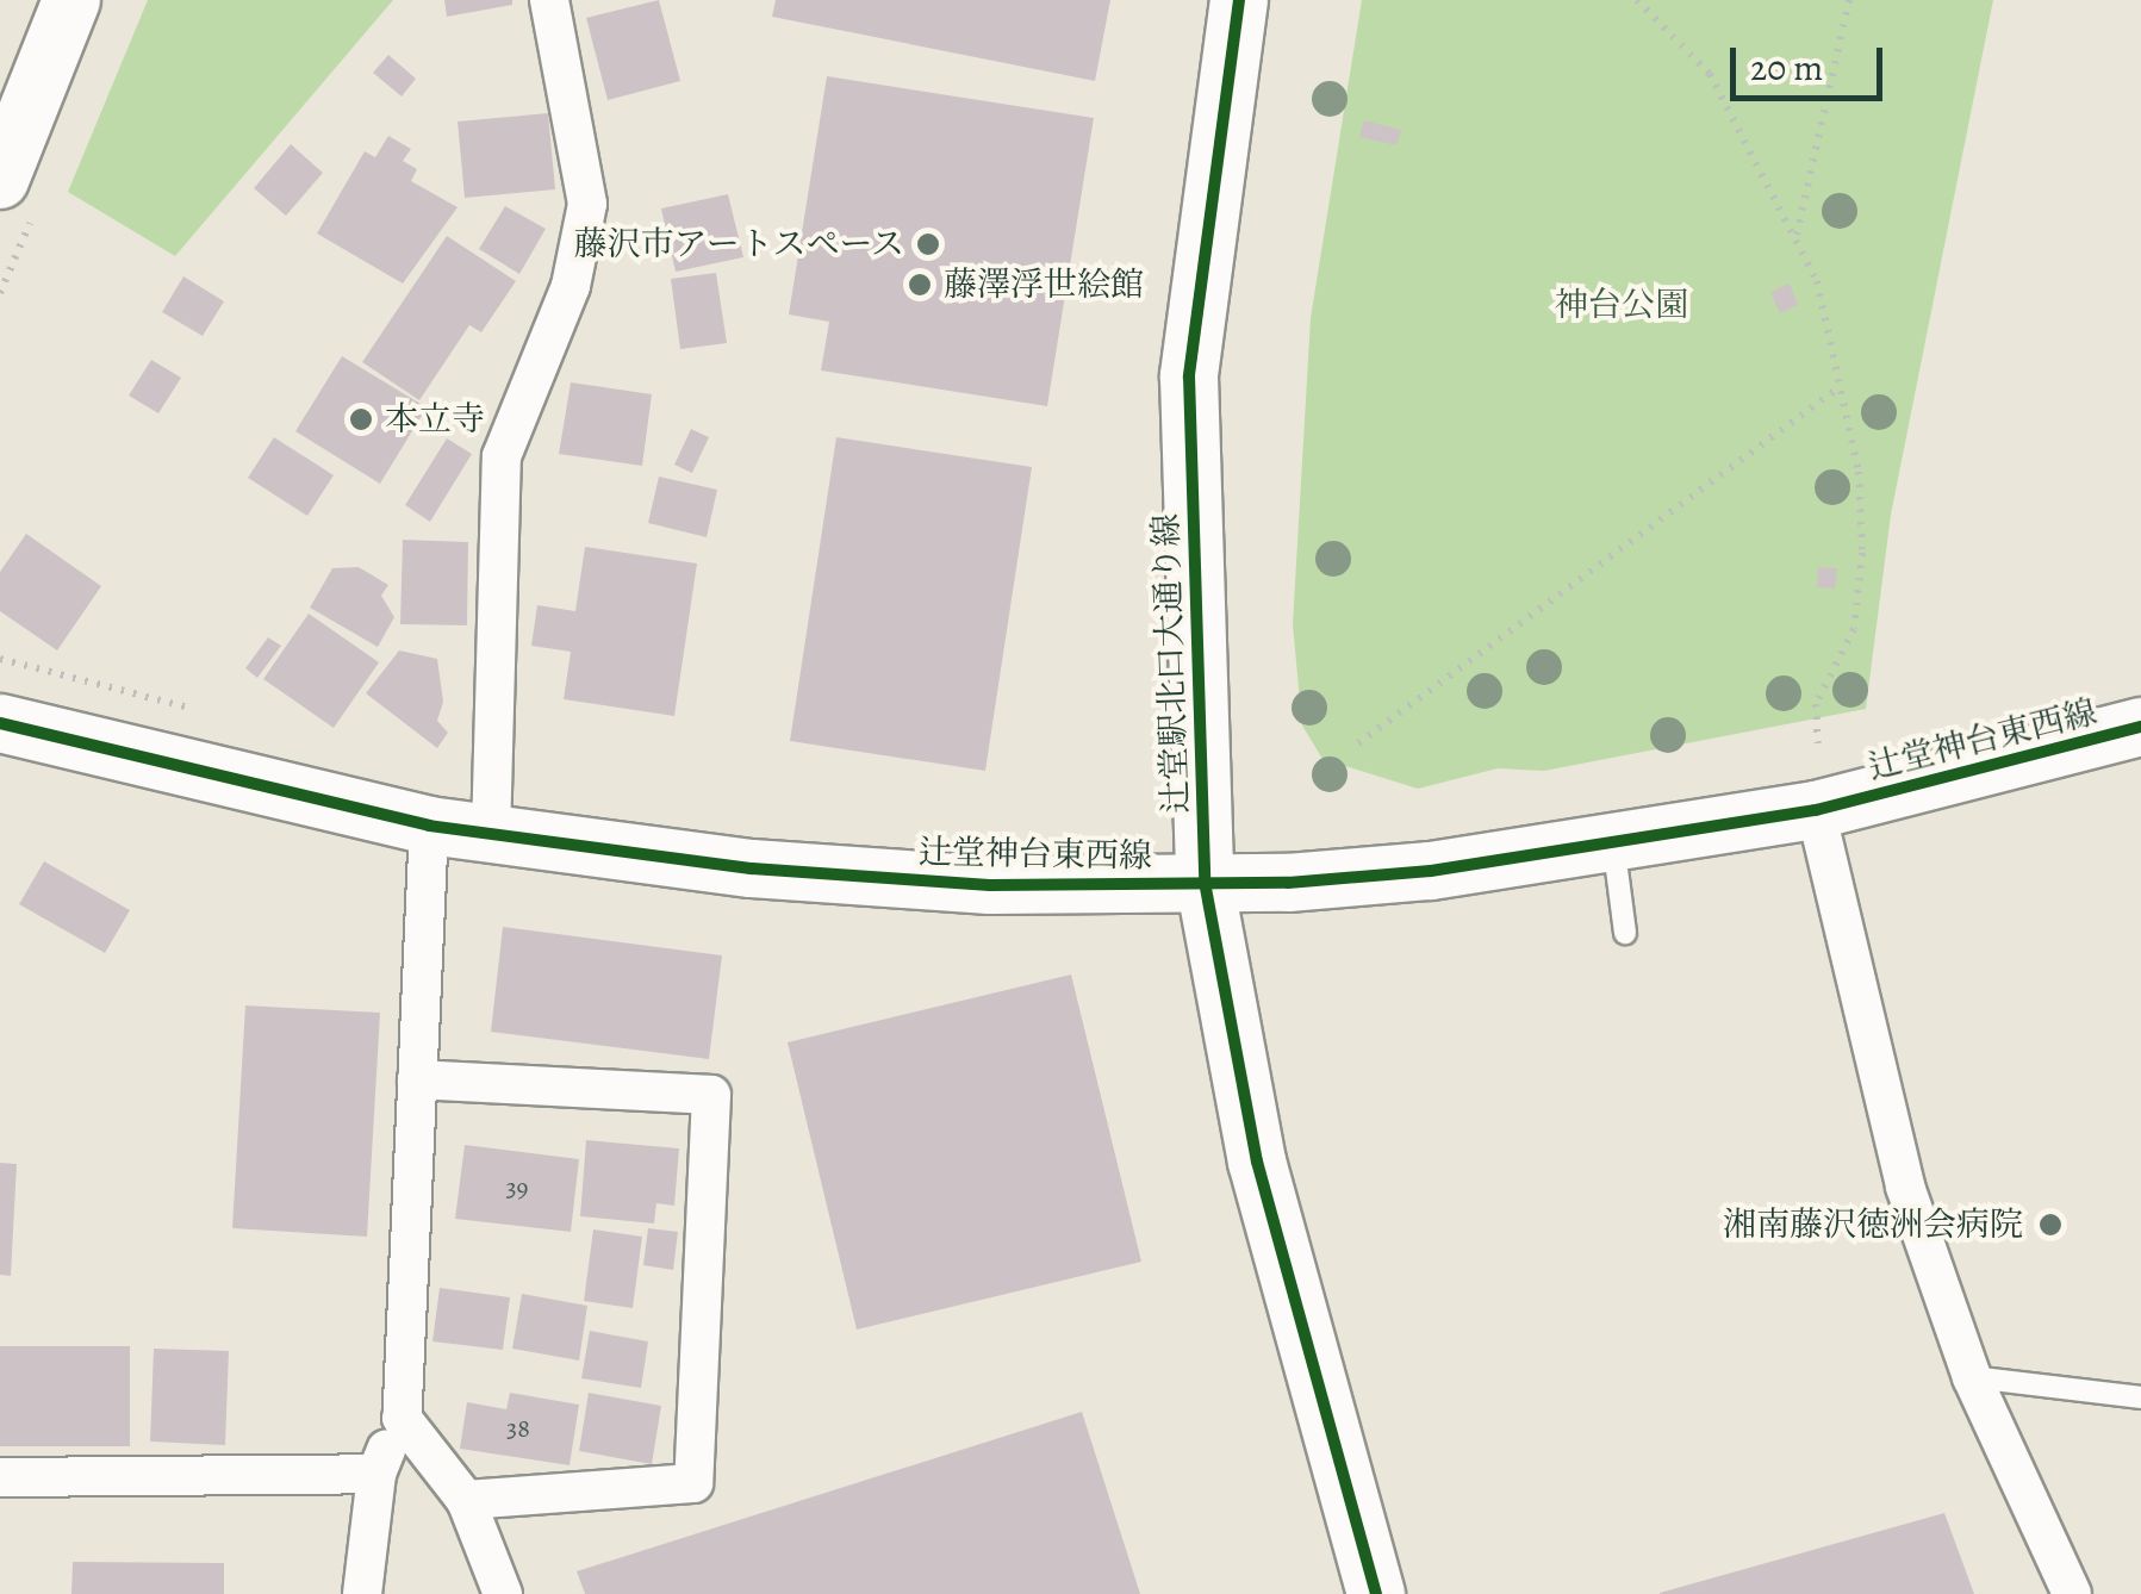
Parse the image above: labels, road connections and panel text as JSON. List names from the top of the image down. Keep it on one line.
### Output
{"streets":{"street":["辻堂駅北口大通り線","辻堂神台東西線"]},"crossings":[["辻堂駅北口大通り線","辻堂神台東西線"]],"parks":["神台公園"],"places":["藤沢市アートスペース","藤澤浮世絵館","本立寺","湘南藤沢徳洲会病院"],"house_numbers":["39","38"],"scale_bar":"20 m"}
